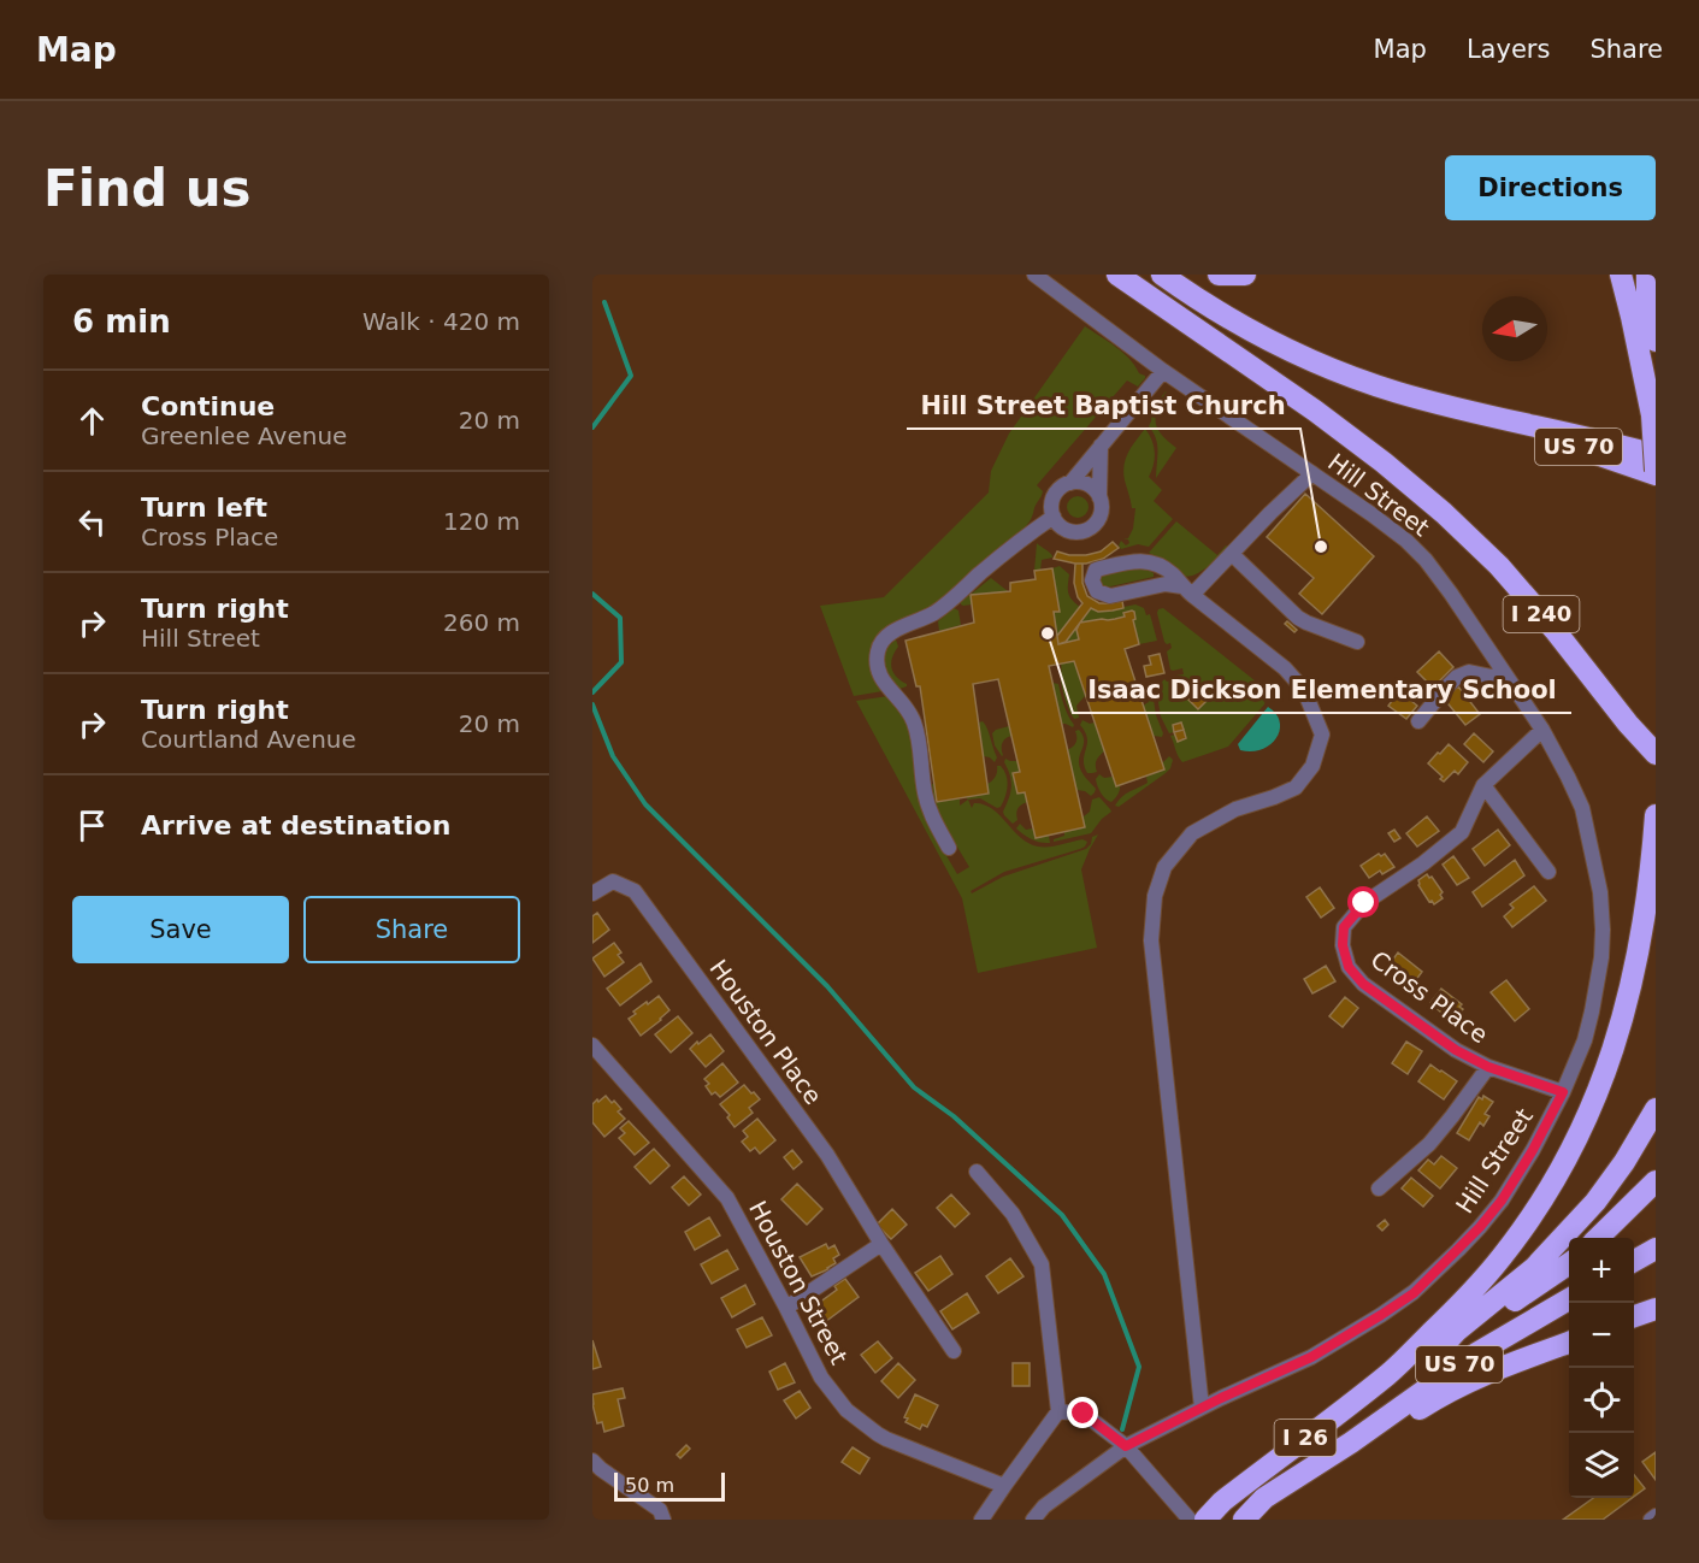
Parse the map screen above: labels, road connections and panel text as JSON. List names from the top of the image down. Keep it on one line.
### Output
{"streets":{"highway":["US 70","I 240","I 26"],"street":["Hill Street","Cross Place","Houston Place","Houston Street"]},"crossings":[["US 70","I 26"],["Hill Street","Cross Place"]],"places":["Hill Street Baptist Church","Isaac Dickson Elementary School"],"scale_bar":"50 m","north":"left","page":{"header":"Map","nav":["Map","Layers","Share"],"buttons":["Directions",["Save","Share"]],"title":"Find us","heading":["6 min","Walk · 420 m"],"list":[["Continue","Greenlee Avenue","20 m"],["Turn left","Cross Place","120 m"],["Turn right","Hill Street","260 m"],["Turn right","Courtland Avenue","20 m"],"Arrive at destination"],"map_buttons":["+","−"],"scale":"50 m"}}
